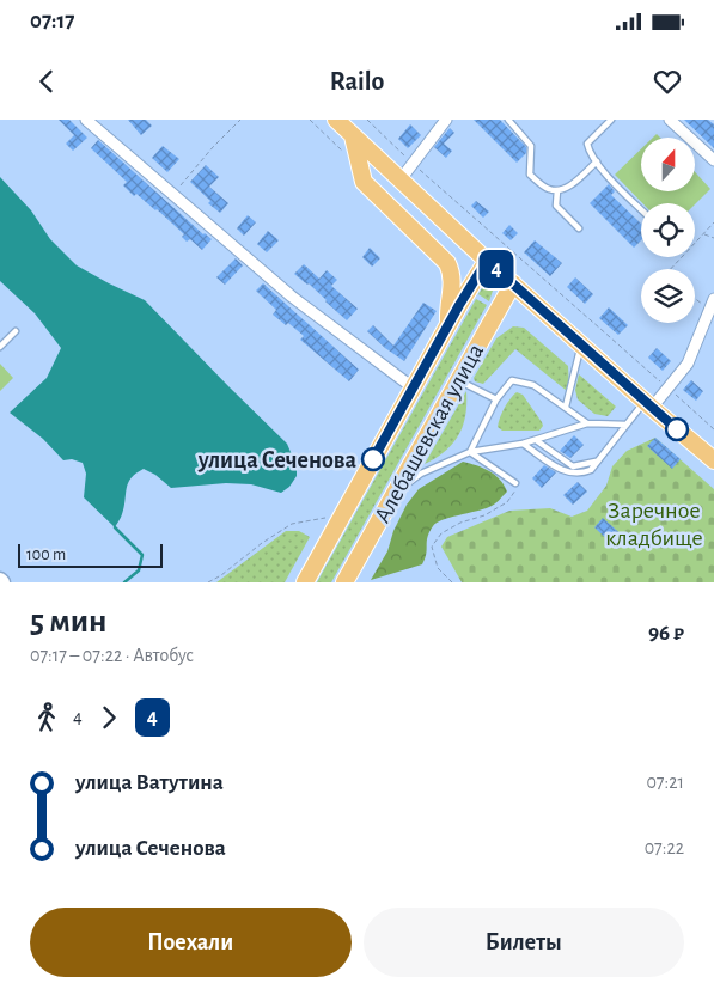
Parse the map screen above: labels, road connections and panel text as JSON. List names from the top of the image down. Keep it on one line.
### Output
{"streets":{"main road":["Алебашевская улица"]},"parks":["Заречное кладбище"],"places":["улица Сеченова"],"lines":["bus line 4"],"scale_bar":"100 m","north":"top","page":{"status":"07:17","header":"Railo","on_map":"4","scale":"100 m","heading":["5 мин","07:17 – 07:22 · Автобус","96 ₽"],"legs":["4","4"],"list":[{"name":"улица Ватутина","value":"07:21"},{"name":"улица Сеченова","value":"07:22"}],"buttons":["Поехали","Билеты"]}}
